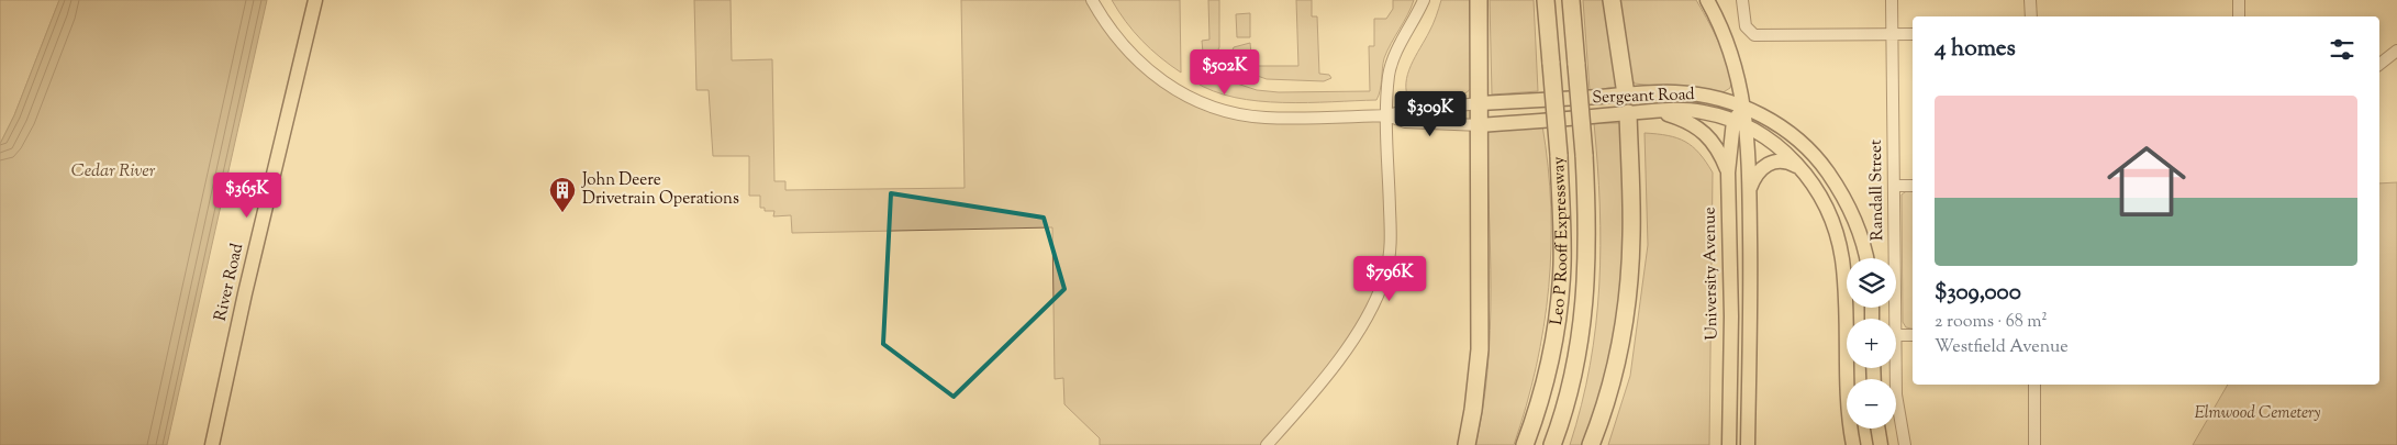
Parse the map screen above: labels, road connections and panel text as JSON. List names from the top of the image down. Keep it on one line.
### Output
{"streets":{"highway":["Leo P Rooff Expressway"],"main road":["Sergeant Road","University Avenue","River Road"],"street":["Randall Street"]},"crossings":[["Sergeant Road","University Avenue"]],"water":["Cedar River"],"parks":["Elmwood Cemetery"],"places":{"building":["John Deere Drivetrain Operations"]},"page":{"heading":"4 homes","price":["$502K","$309K","$365K","$796K"],"list":[{"name":"$309,000","note":"2 rooms · 68 m² · Westfield Avenue"}],"map_buttons":["+","−"]}}
